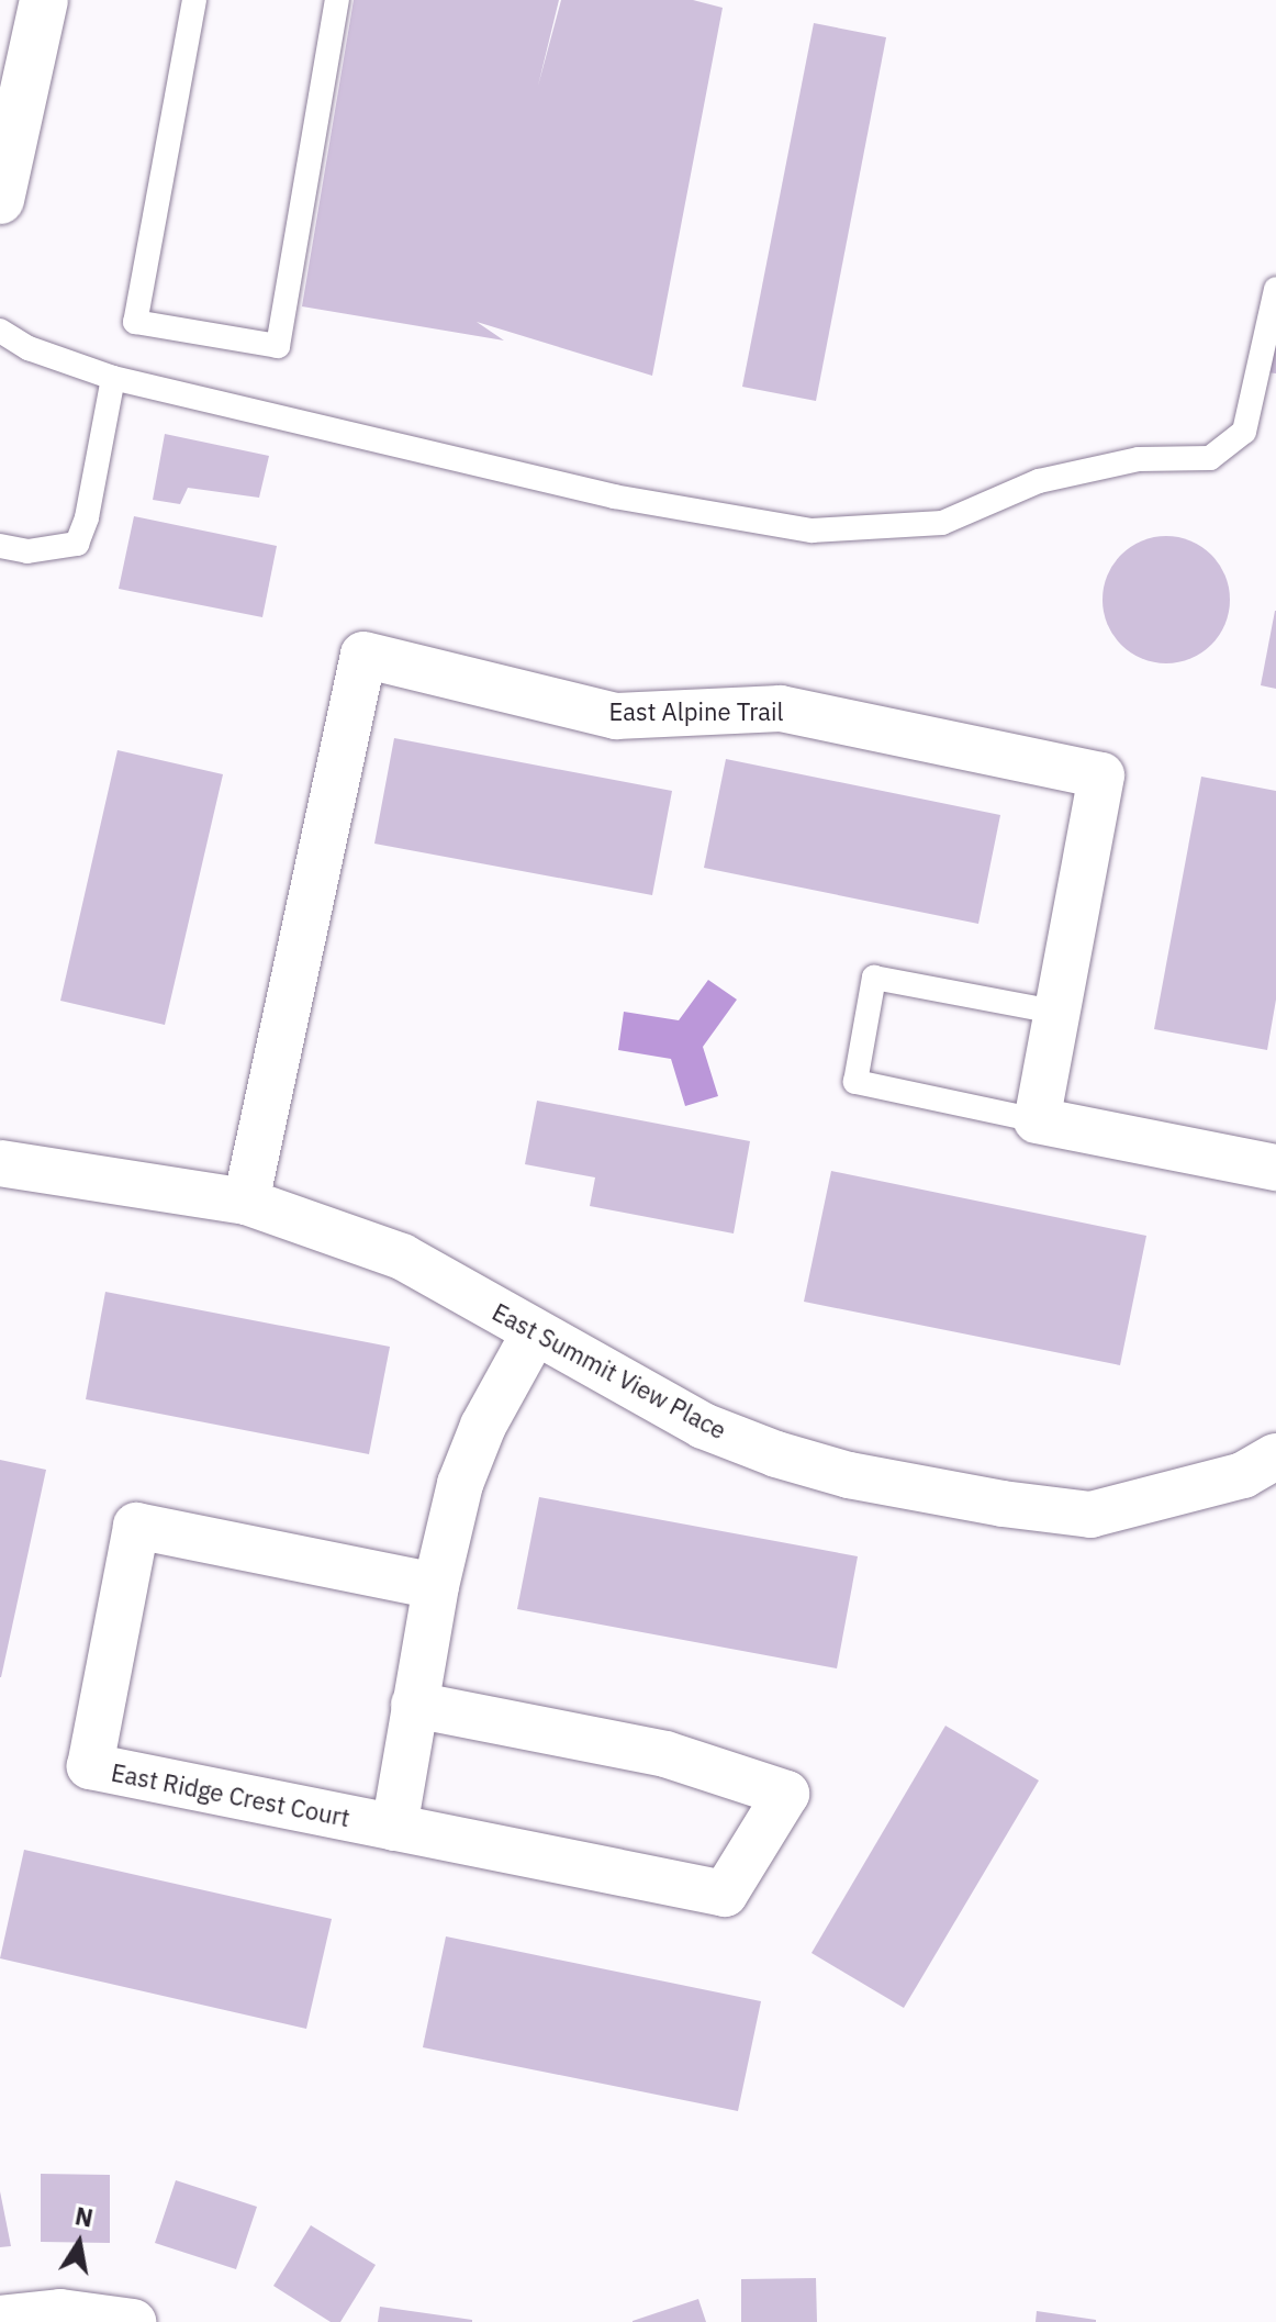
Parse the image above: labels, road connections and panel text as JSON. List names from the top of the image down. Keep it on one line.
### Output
{"streets":{"street":["East Alpine Trail","East Summit View Place","East Ridge Crest Court"]},"crossings":[["East Alpine Trail","East Summit View Place"]],"north":"top"}
